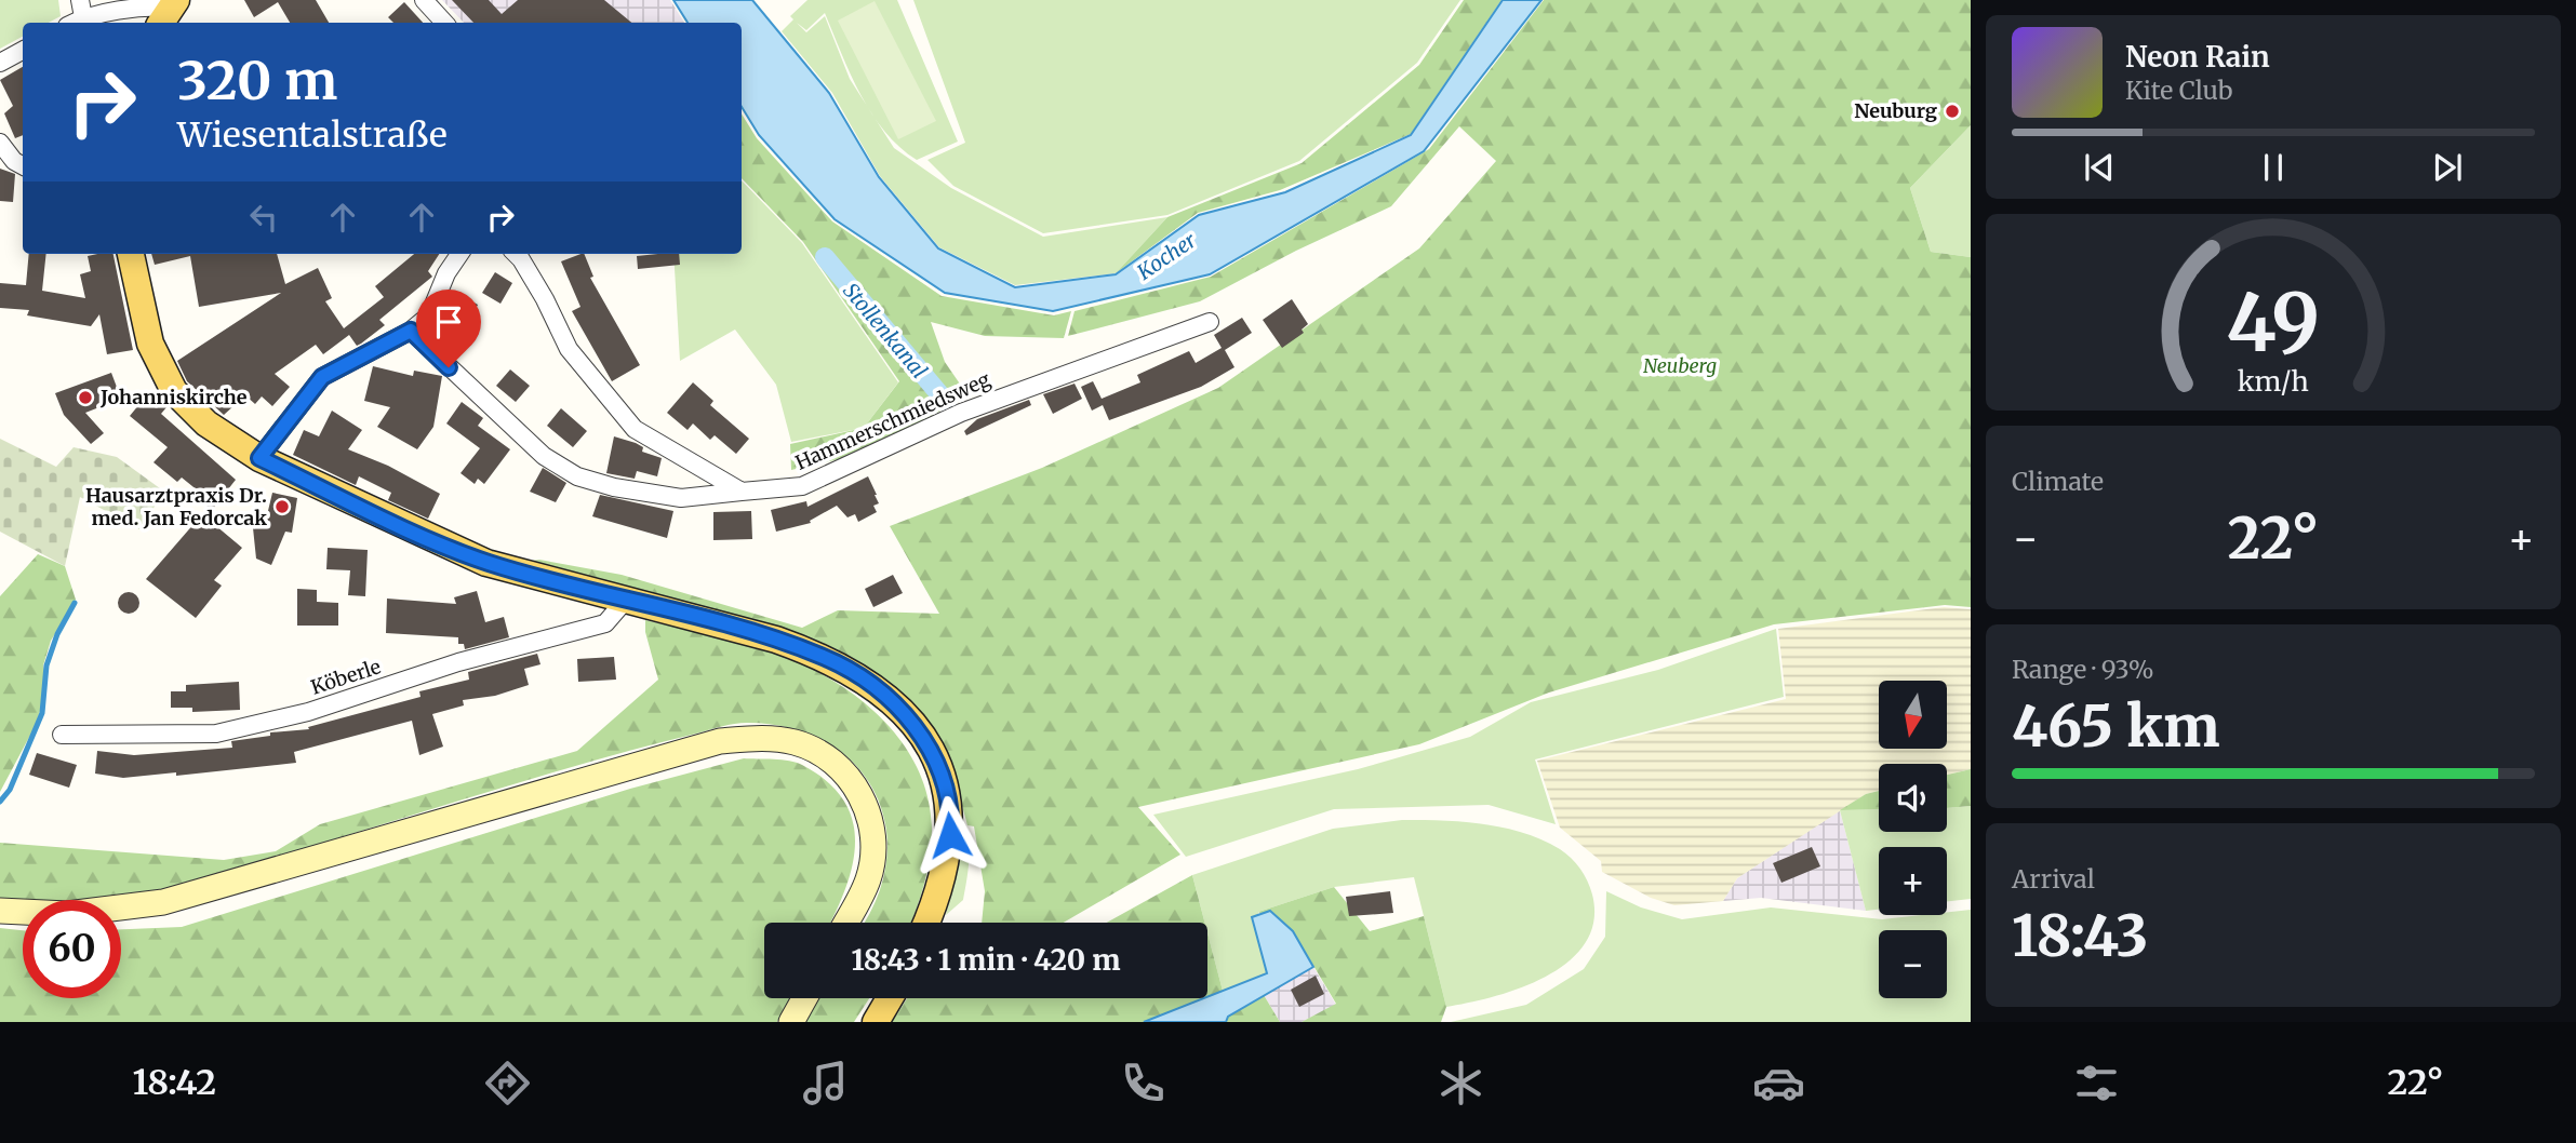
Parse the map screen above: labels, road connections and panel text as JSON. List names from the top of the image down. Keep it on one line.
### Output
{"streets":{"street":["Hammerschmiedsweg","Köberle"]},"water":["Kocher","Stollenkanal"],"parks":["Neuberg"],"places":["Neuburg","Johanniskirche","Hausarztpraxis Dr. med. Jan Fedorcak"],"north":"bottom","page":{"turn":["320 m","Wiesentalstraße"],"song":["Neon Rain","Kite Club"],"tile":["Climate",["Range · 93%","465 km"],["Arrival","18:43"]],"heat":["−","22°","+"],"map_buttons":["+","−"],"limit":"60","trip":"18:43 · 1 min · 420 m","tabs":["18:42","22°"],"gauge":["49","km/h"]}}
